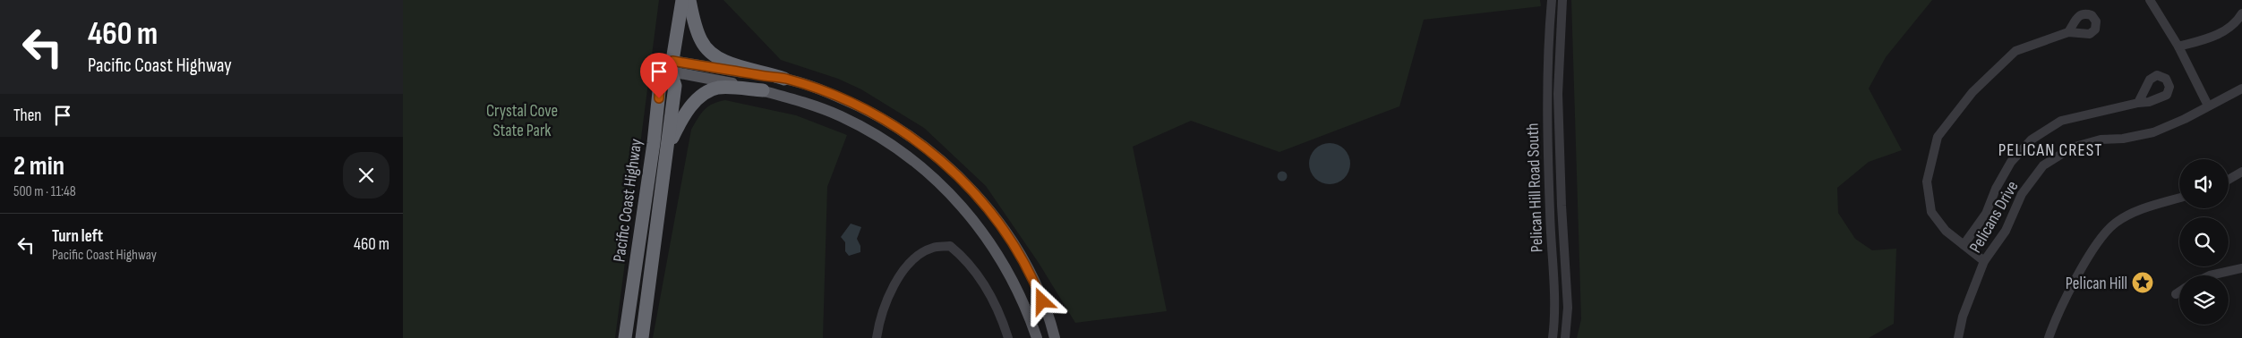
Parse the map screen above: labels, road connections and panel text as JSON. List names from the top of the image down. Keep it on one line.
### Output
{"streets":{"highway":["Pacific Coast Highway"],"street":["Pelican Hill Road South","Pelicans Drive"]},"districts":["PELICAN CREST"],"parks":["Crystal Cove State Park"],"places":{"place":["Pelican Hill"]},"page":{"turn":["460 m","Pacific Coast Highway"],"then":"Then","heading":["2 min","500 m · 11:48"],"list":[{"name":"Turn left","note":"Pacific Coast Highway","value":"460 m"}]}}
